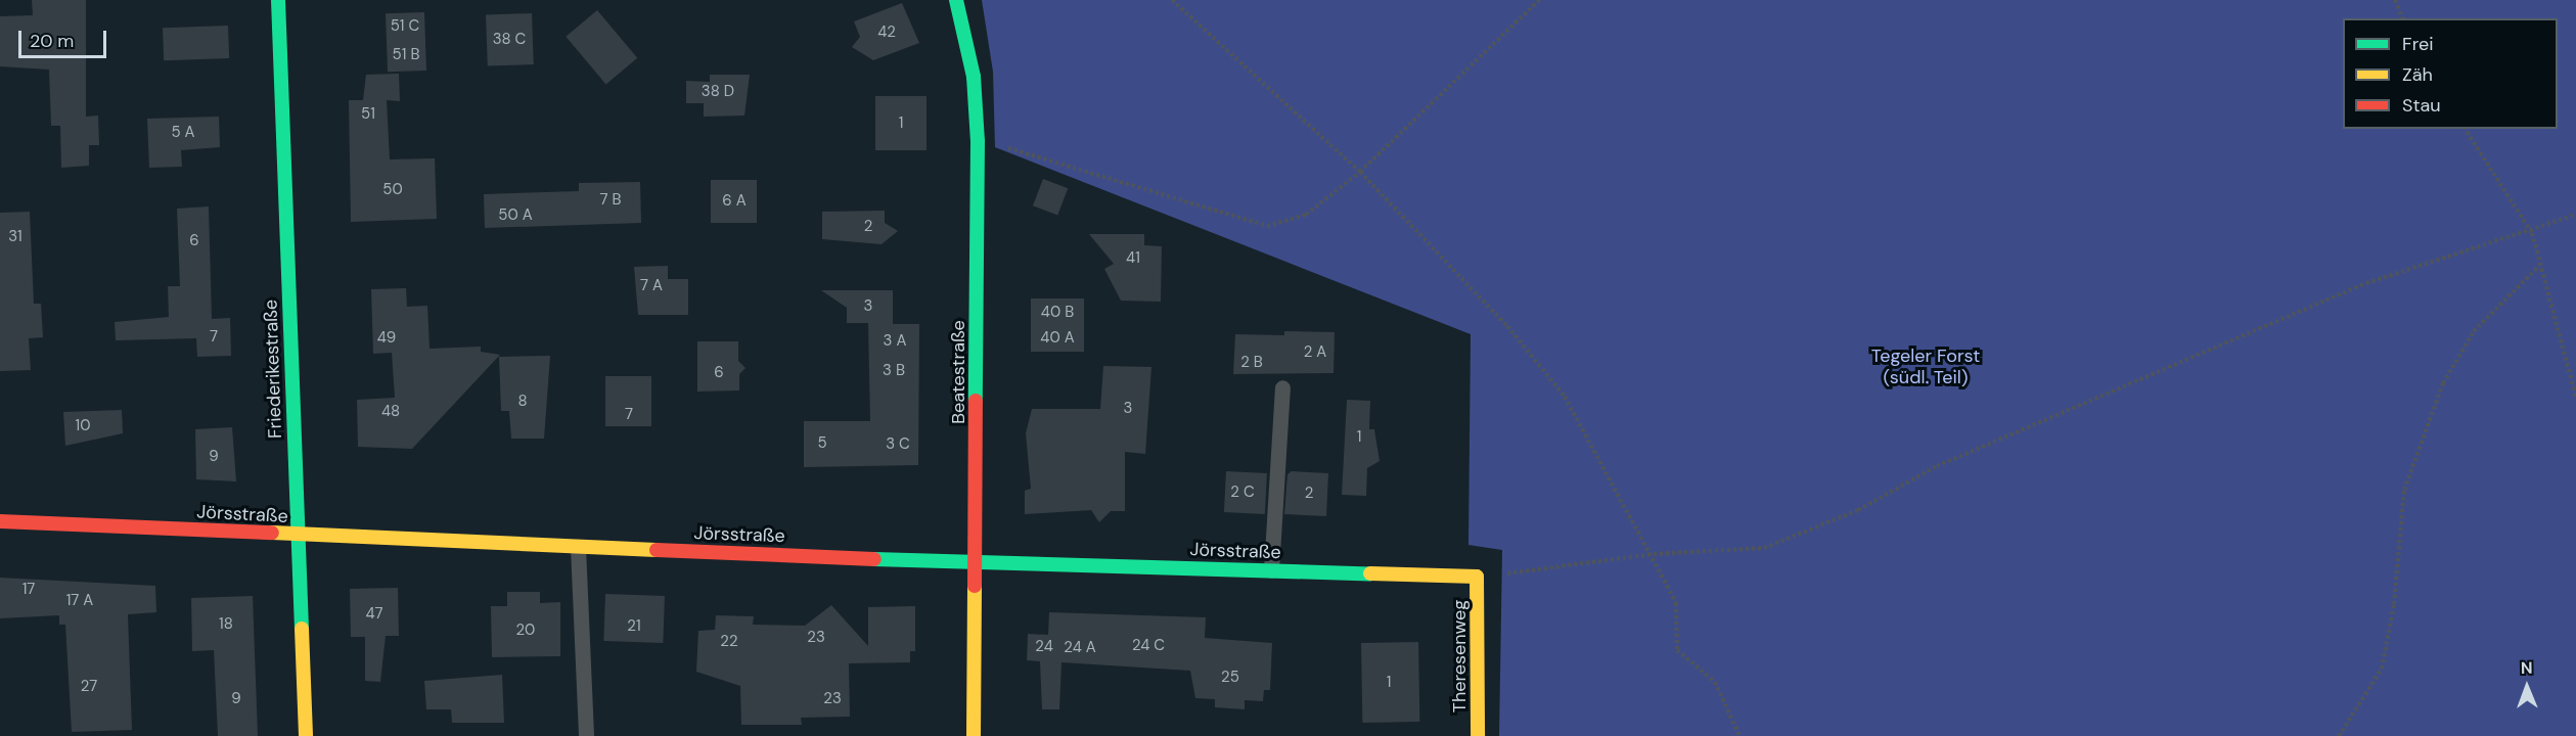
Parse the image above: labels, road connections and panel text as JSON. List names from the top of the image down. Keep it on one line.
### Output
{"streets":{"street":["Friederikestraße","Beatestraße","Jörsstraße","Theresenweg"]},"crossings":[["Friederikestraße","Jörsstraße"],["Beatestraße","Jörsstraße"],["Jörsstraße","Theresenweg"]],"parks":["Tegeler Forst (südl. Teil)"],"house_numbers":["51 C","42","38 C","51 B","38 D","51","1","5 A","50","7 B","6 A","50 A","2","31","6","41","7 A","3","40 B","7","49","40 A","3 A","2 A","2 B","3 B","6","8","3","48","7","10","1","5","3 C","9","2 C","2","17","17 A","47","18","21","20","23","22","24 C","24","24 A","25","1","27","9","23"],"legend":["Frei","Zäh","Stau"],"scale_bar":"20 m","north":"top"}
